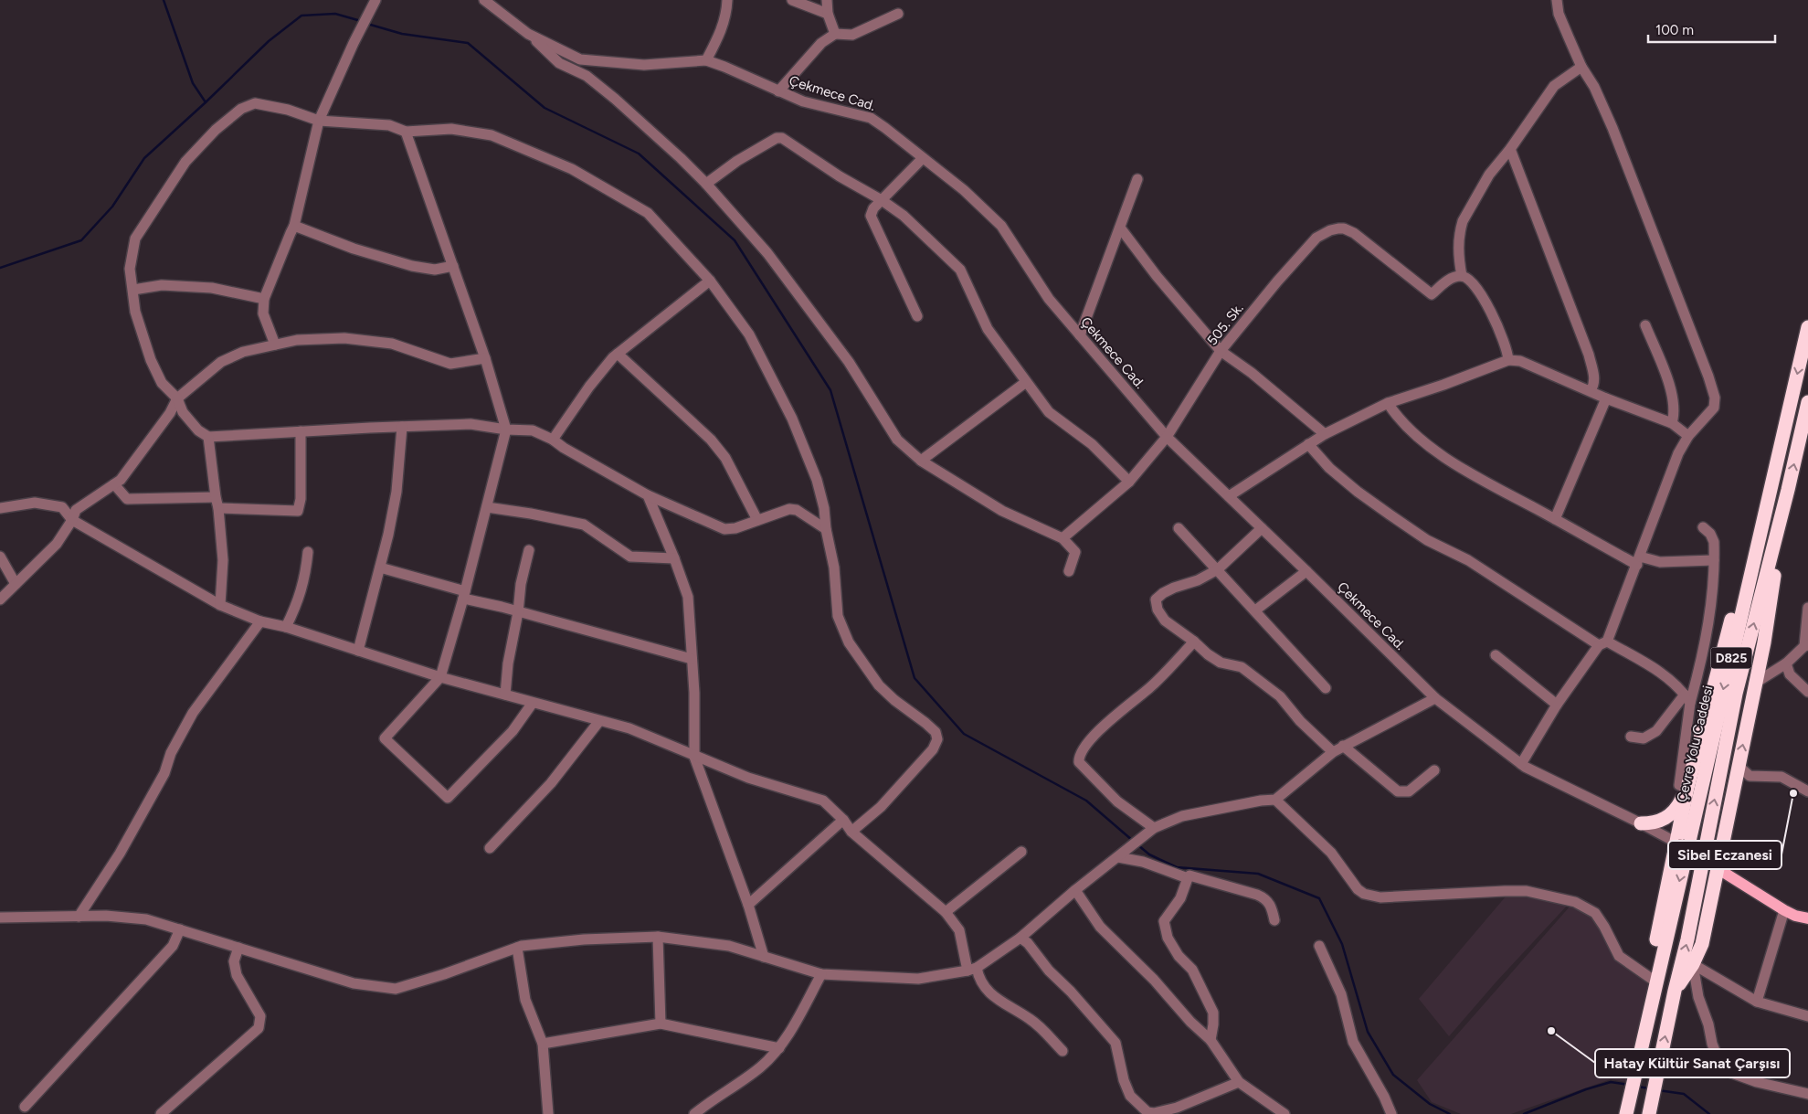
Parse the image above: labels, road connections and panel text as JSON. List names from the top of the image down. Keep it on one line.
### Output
{"streets":{"highway":["D825","Çevre Yolu Caddesi"],"street":["Çekmece Cad.","505. Sk."]},"crossings":[["Çekmece Cad.","505. Sk."]],"places":["Sibel Eczanesi","Hatay Kültür Sanat Çarşısı"],"scale_bar":"100 m"}
